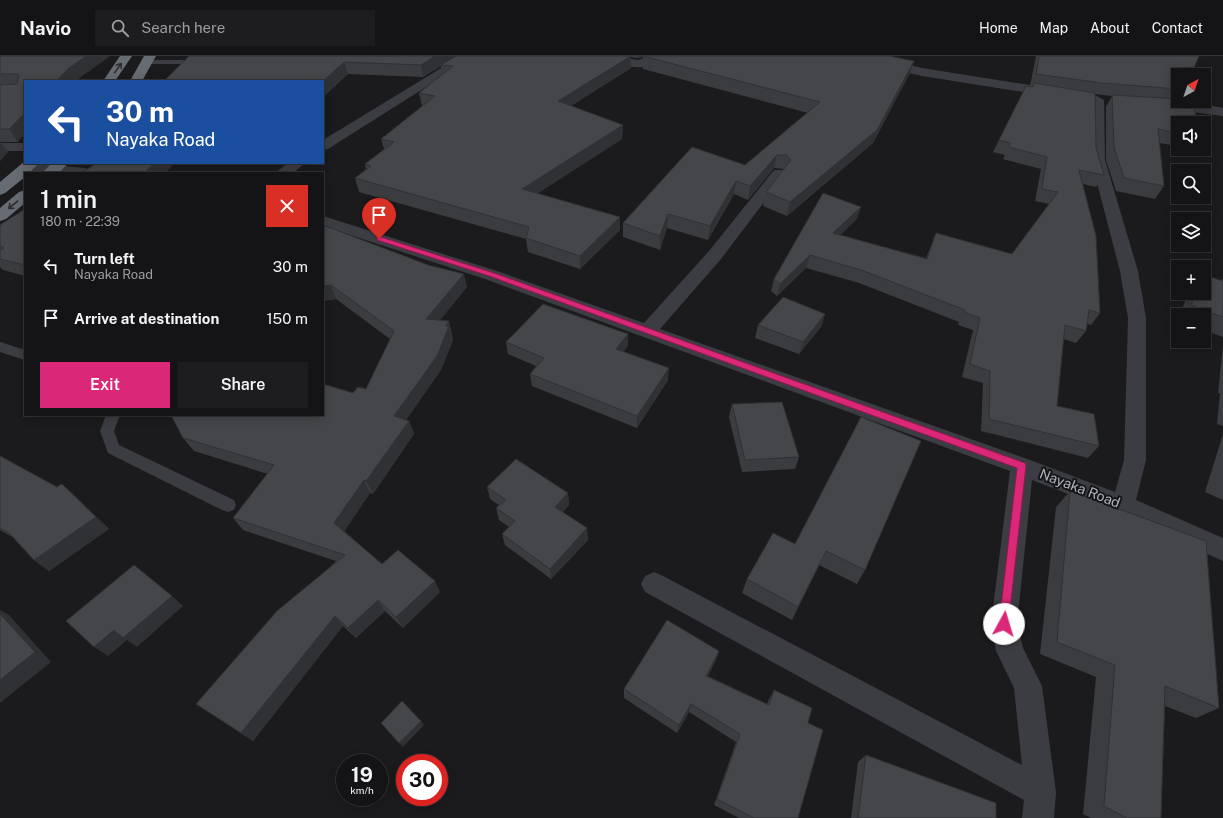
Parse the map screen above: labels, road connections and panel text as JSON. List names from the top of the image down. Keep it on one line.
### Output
{"streets":{"street":["Nayaka Road"]},"north":"top right","page":{"header":"Navio","search":"Search here","nav":["Home","Map","About","Contact"],"map_buttons":["+","−"],"turn":["30 m","Nayaka Road"],"heading":["1 min","180 m · 22:39"],"list":[{"name":"Turn left","note":"Nayaka Road","value":"30 m"},{"name":"Arrive at destination","value":"150 m"}],"buttons":["Exit","Share"],"speed":"19 km/h","limit":"30"}}
